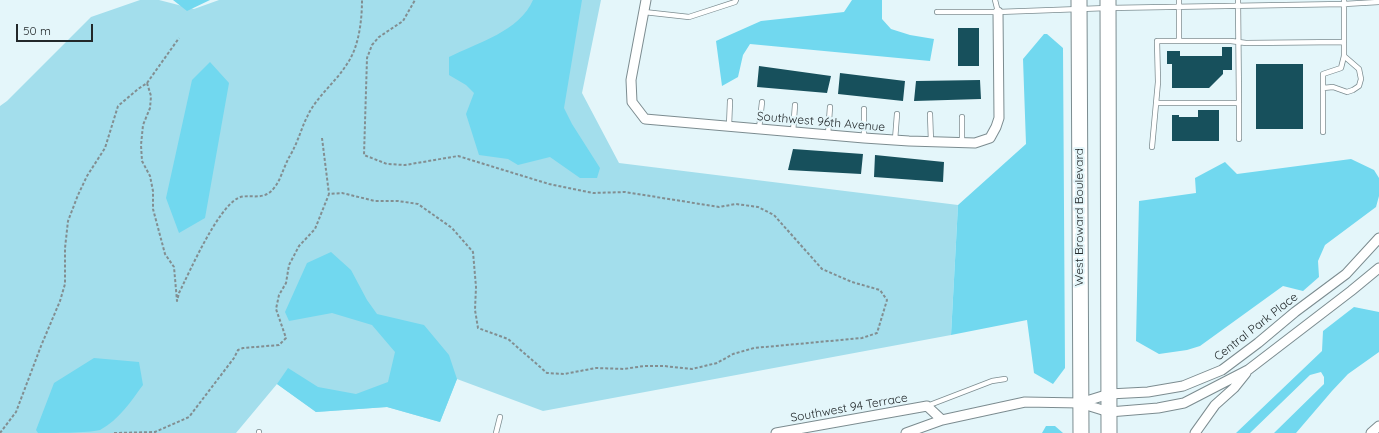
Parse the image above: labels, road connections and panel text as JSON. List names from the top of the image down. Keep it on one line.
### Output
{"streets":{"main road":["West Broward Boulevard"],"street":["Southwest 96th Avenue","Central Park Place","Southwest 94 Terrace"]},"crossings":[["West Broward Boulevard","Central Park Place"]],"scale_bar":"50 m"}
